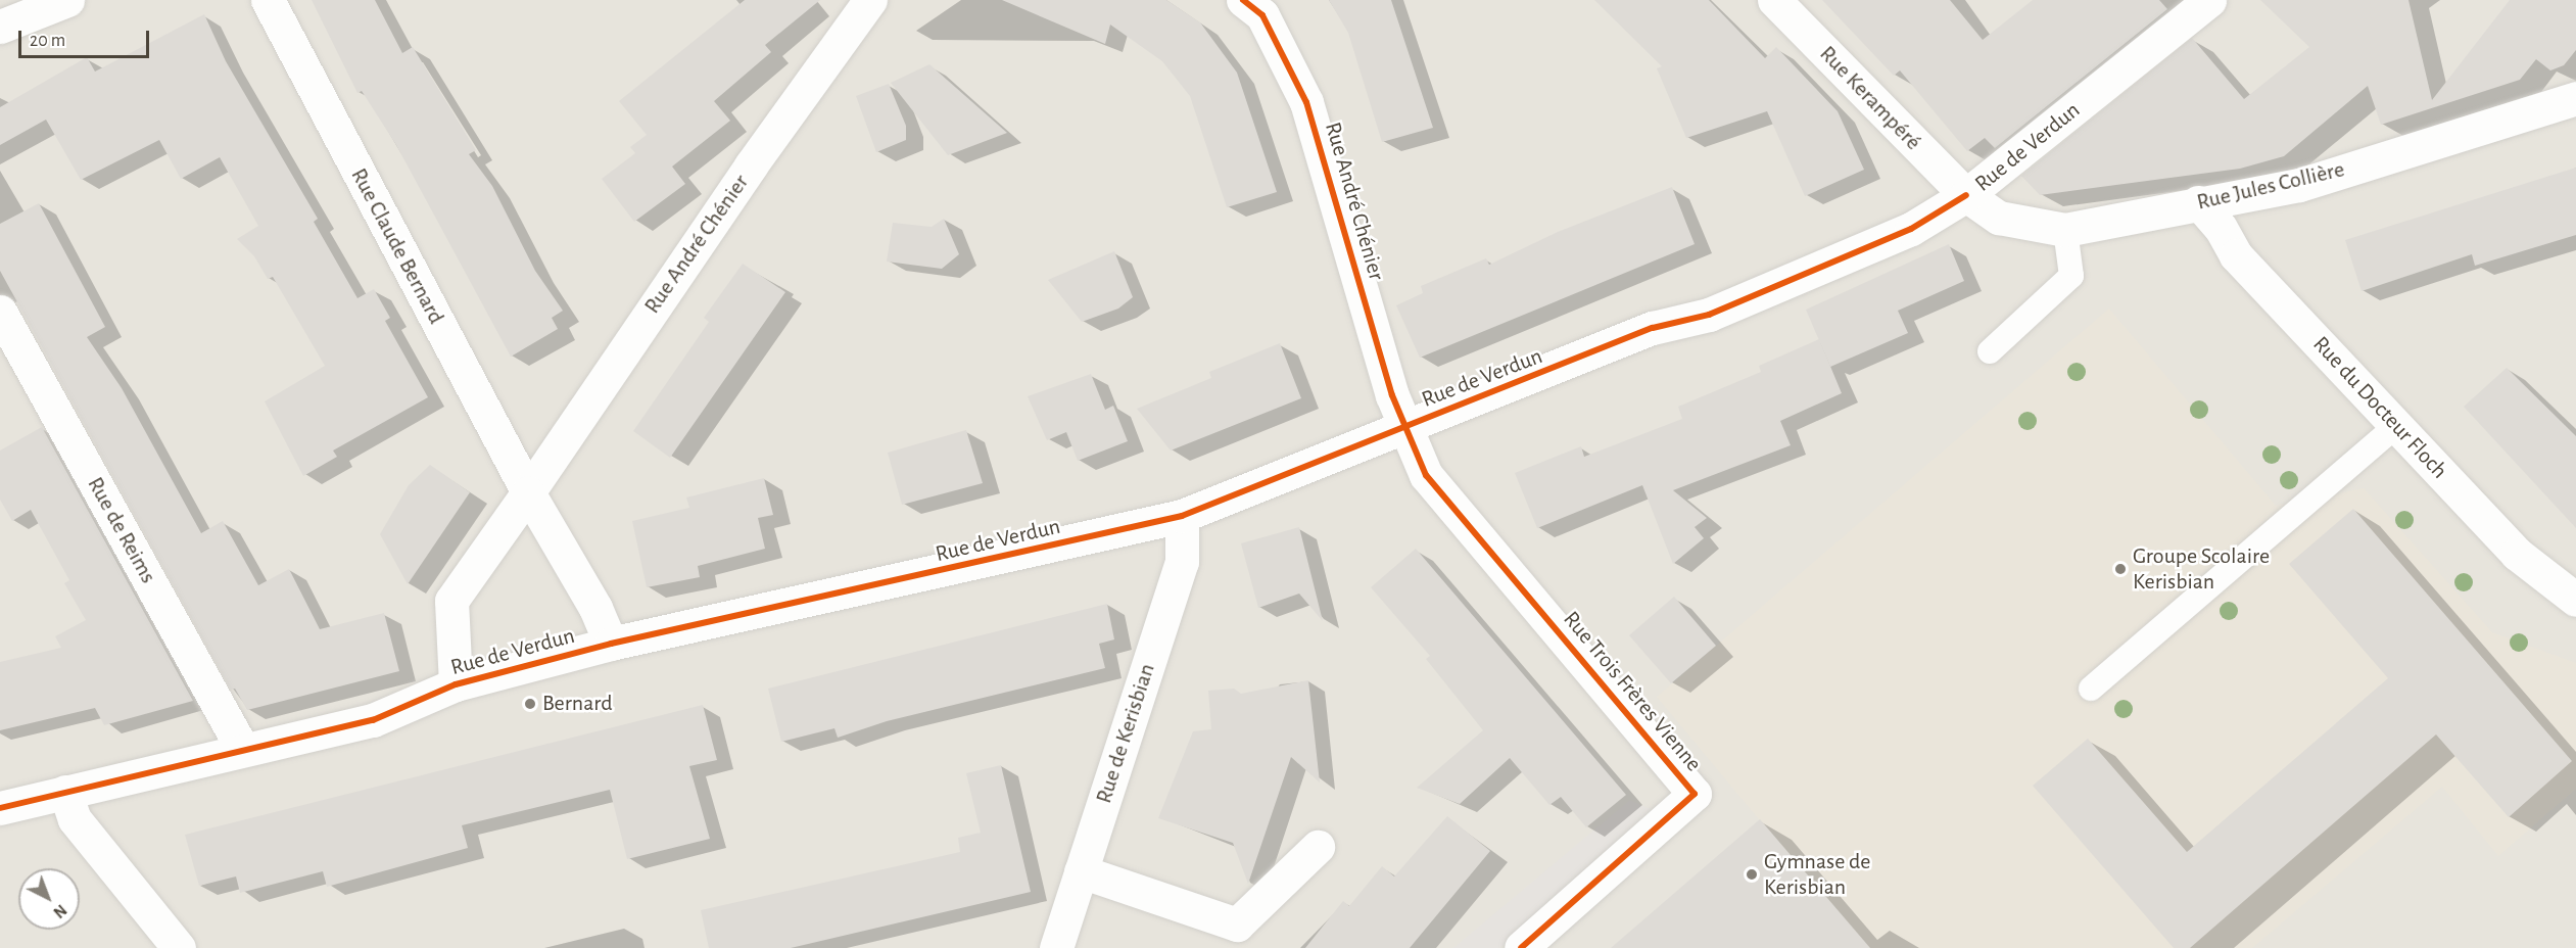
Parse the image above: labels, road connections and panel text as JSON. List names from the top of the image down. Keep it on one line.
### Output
{"streets":{"street":["Rue Kerampéré","Rue de Verdun","Rue Jules Collière","Rue André Chénier","Rue Claude Bernard","Rue du Docteur Floch","Rue de Reims","Rue Trois Frères Vienne","Rue de Kerisbian"]},"crossings":[["Rue Kerampéré","Rue de Verdun"],["Rue Kerampéré","Rue Jules Collière"],["Rue de Verdun","Rue Jules Collière"],["Rue de Verdun","Rue André Chénier"],["Rue de Verdun","Rue Claude Bernard"],["Rue de Verdun","Rue de Reims"],["Rue de Verdun","Rue Trois Frères Vienne"],["Rue de Verdun","Rue de Kerisbian"],["Rue Jules Collière","Rue du Docteur Floch"],["Rue André Chénier","Rue Claude Bernard"],["Rue André Chénier","Rue Trois Frères Vienne"]],"places":["Groupe Scolaire Kerisbian","Bernard","Gymnase de Kerisbian"],"scale_bar":"20 m","north":"bottom right"}
